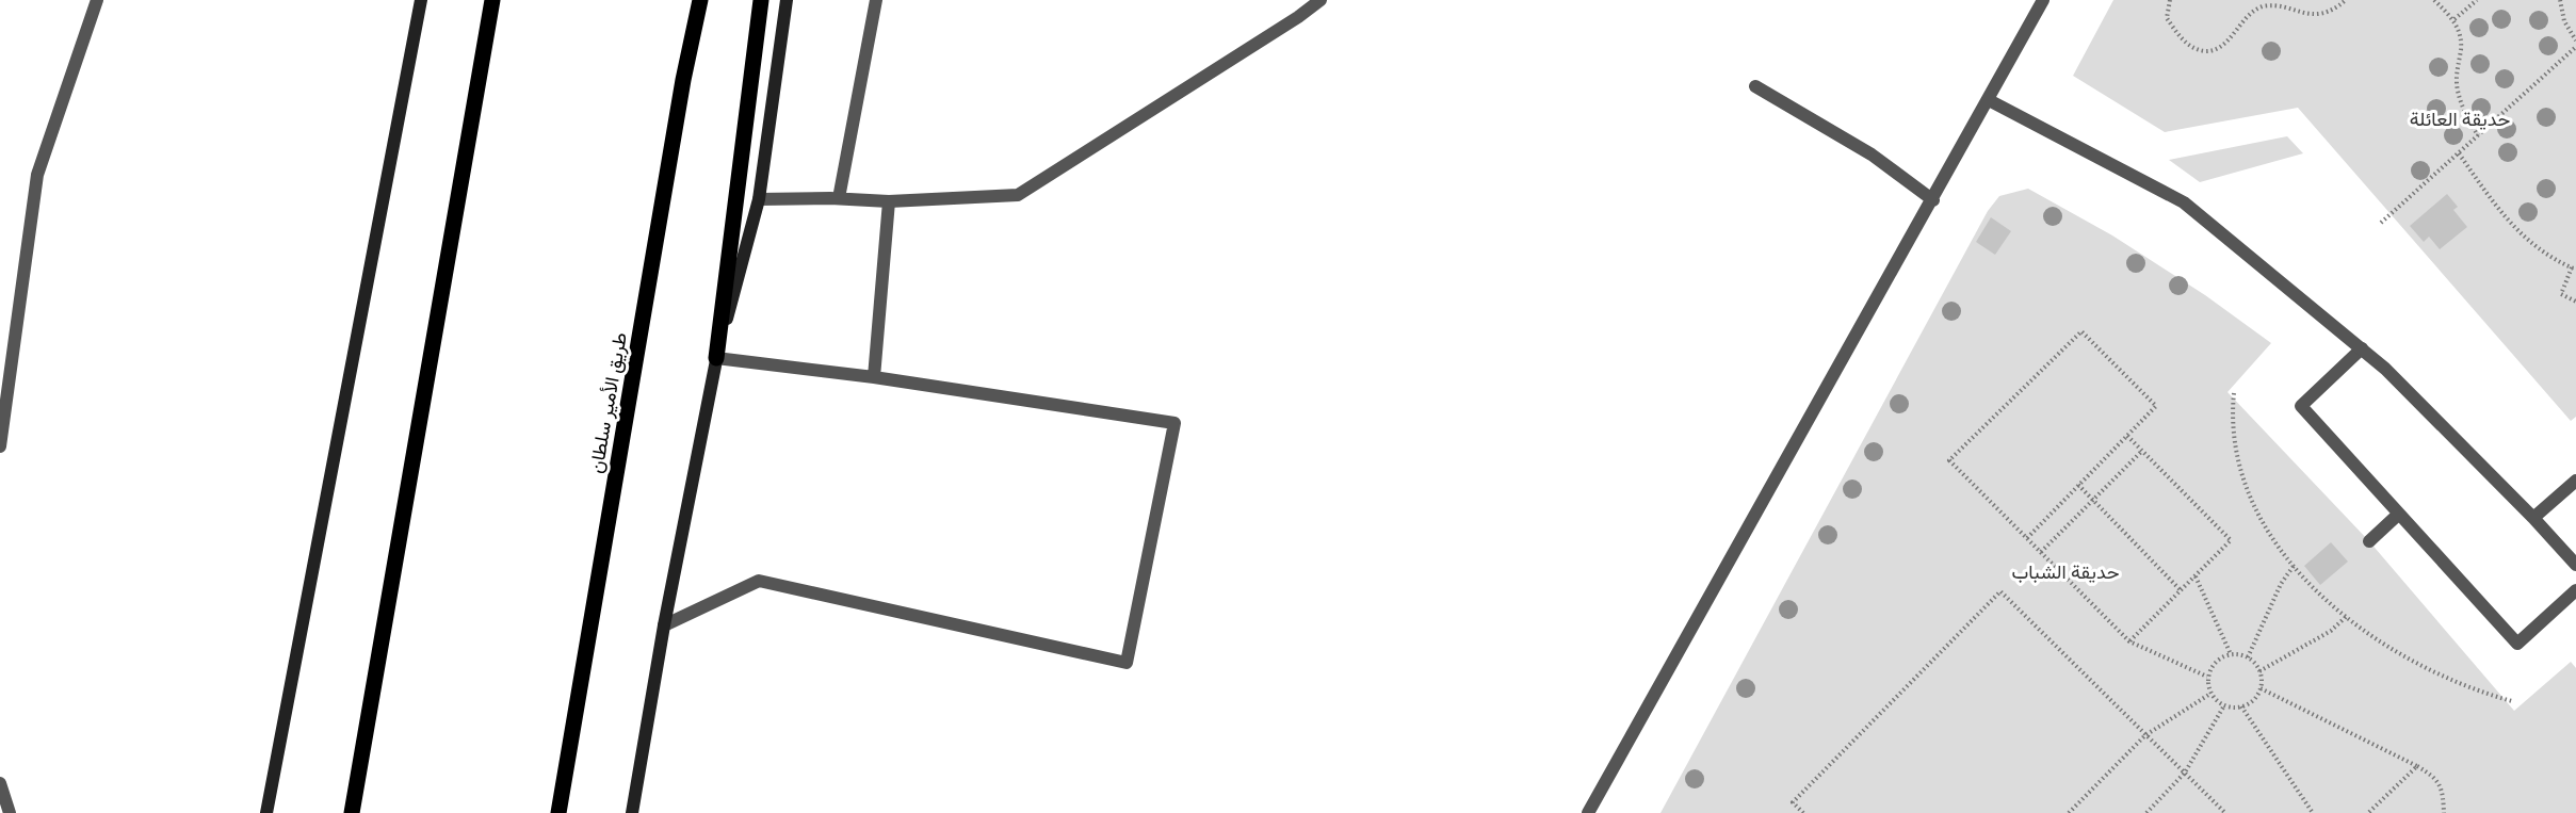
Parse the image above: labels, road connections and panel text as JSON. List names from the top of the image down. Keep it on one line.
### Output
{"streets":{"main road":["طريق الأمير سلطان"]},"parks":["حديقة العائلة","حديقة الشباب"]}
